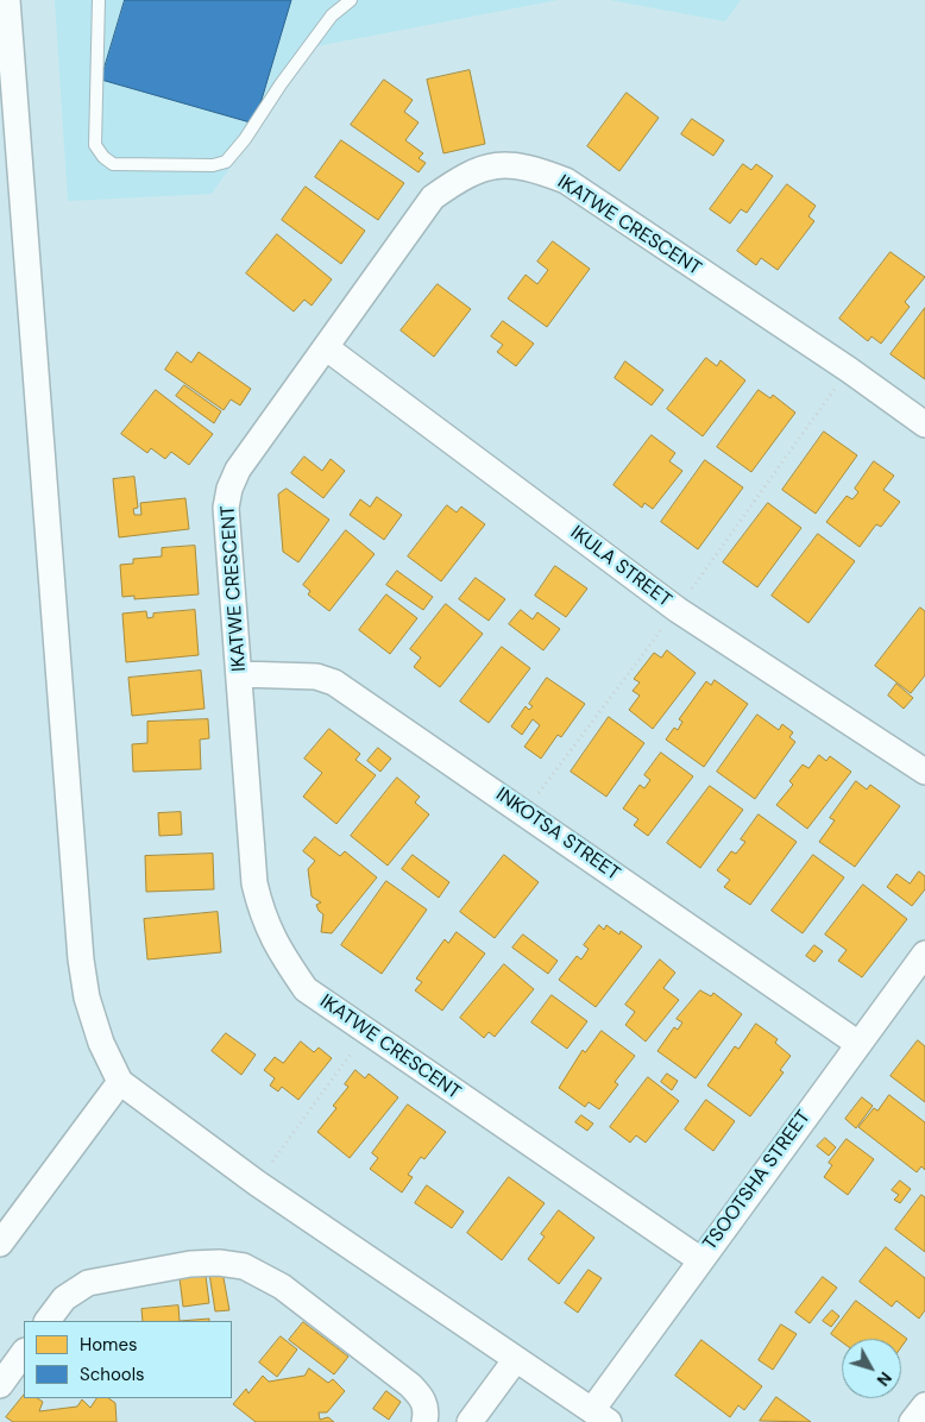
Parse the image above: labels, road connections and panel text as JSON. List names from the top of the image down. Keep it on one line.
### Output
{"streets":{"street":["IKATWE CRESCENT","IKULA STREET","INKOTSA STREET","TSOOTSHA STREET"]},"crossings":[["IKATWE CRESCENT","IKULA STREET"],["IKATWE CRESCENT","INKOTSA STREET"],["IKATWE CRESCENT","TSOOTSHA STREET"],["INKOTSA STREET","TSOOTSHA STREET"]],"legend":["Homes","Schools"],"north":"bottom right"}
